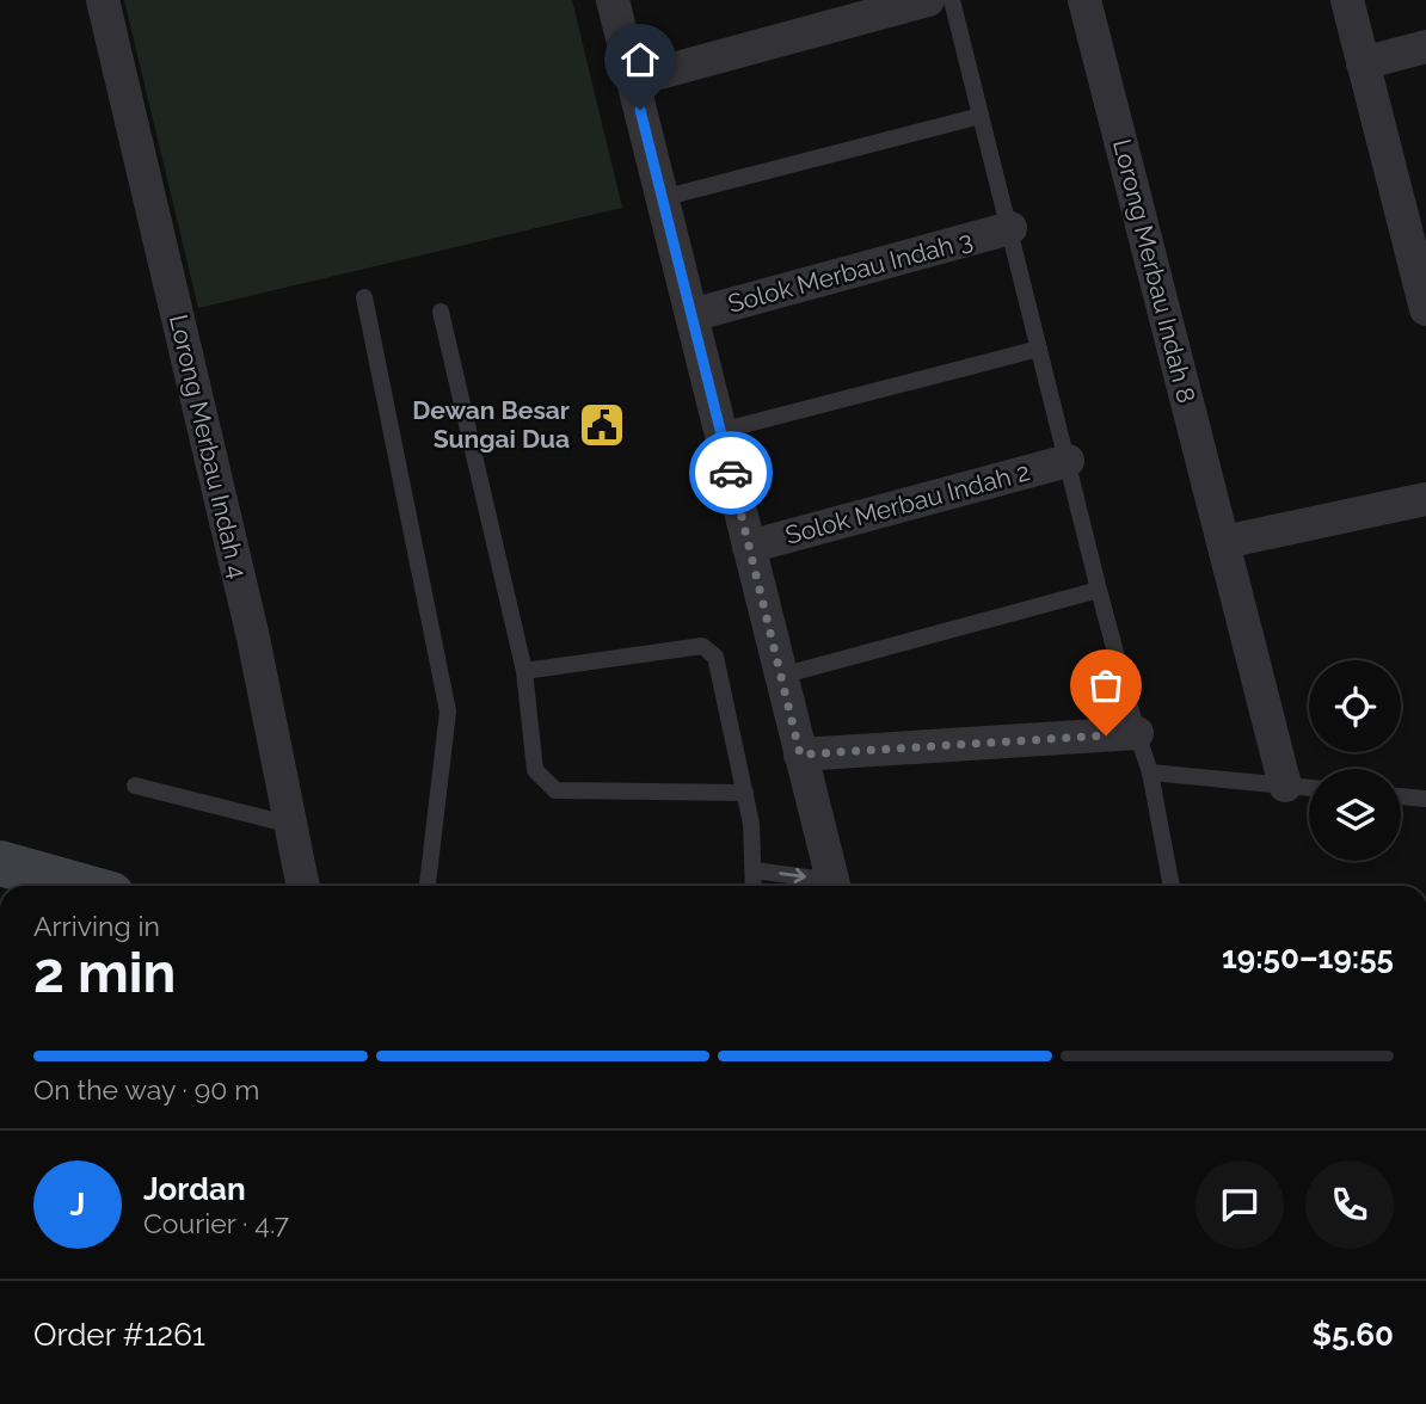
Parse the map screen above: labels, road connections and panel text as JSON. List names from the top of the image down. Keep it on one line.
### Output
{"streets":{"street":["Lorong Merbau Indah 8","Solok Merbau Indah 3","Lorong Merbau Indah 4","Solok Merbau Indah 2"]},"places":{"public building":["Dewan Besar Sungai Dua"]},"page":{"heading":["2 min","Arriving in","19:50–19:55"],"panel":["Jordan","Courier · 4.7","Order #1261","$5.60"],"bar":"On the way · 90 m","round":"J"}}
